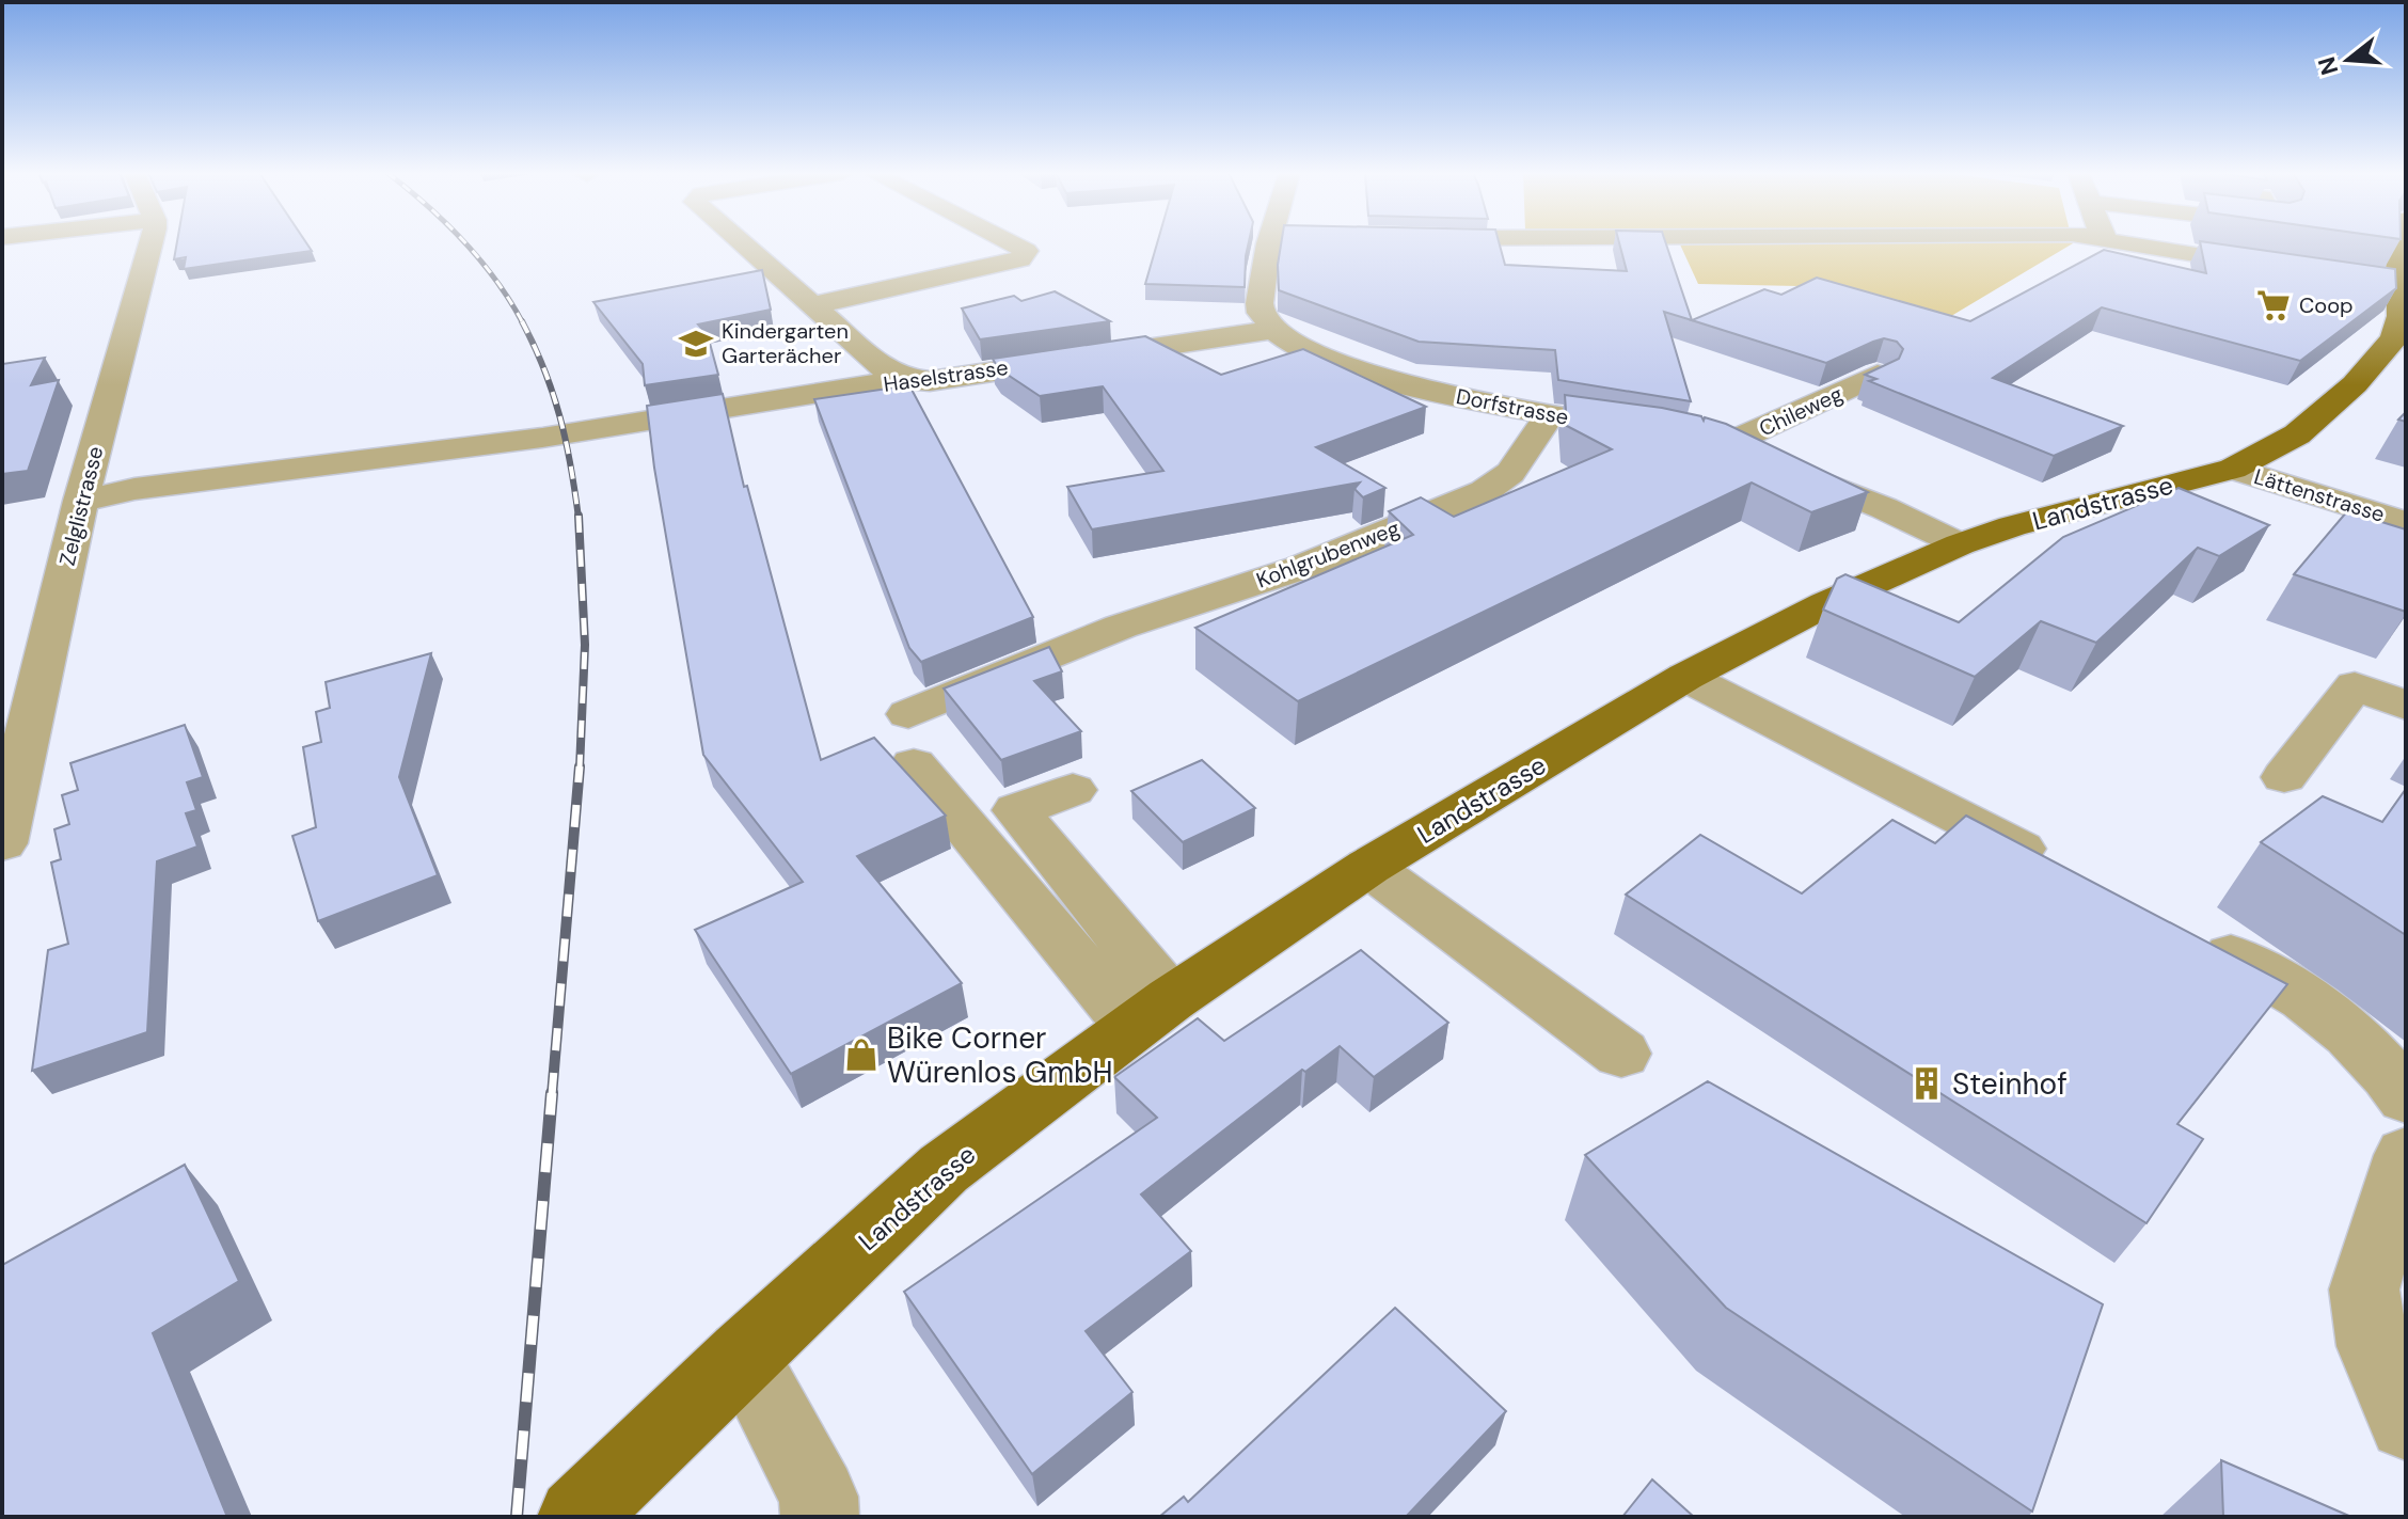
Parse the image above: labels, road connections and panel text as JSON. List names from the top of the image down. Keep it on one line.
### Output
{"streets":{"main road":["Landstrasse"],"street":["Haselstrasse","Dorfstrasse","Chileweg","Lättenstrasse","Zelglistrasse","Kohlgrubenweg"]},"crossings":[["Haselstrasse","Dorfstrasse"],["Haselstrasse","Zelglistrasse"],["Dorfstrasse","Kohlgrubenweg"],["Chileweg","Landstrasse"],["Lättenstrasse","Landstrasse"],["Landstrasse","Kohlgrubenweg"]],"places":{"supermarket":["Coop"],"school or university":["Kindergarten Garterächer"],"shop":["Bike Corner Würenlos GmbH"],"building":["Steinhof"]},"north":"left"}
